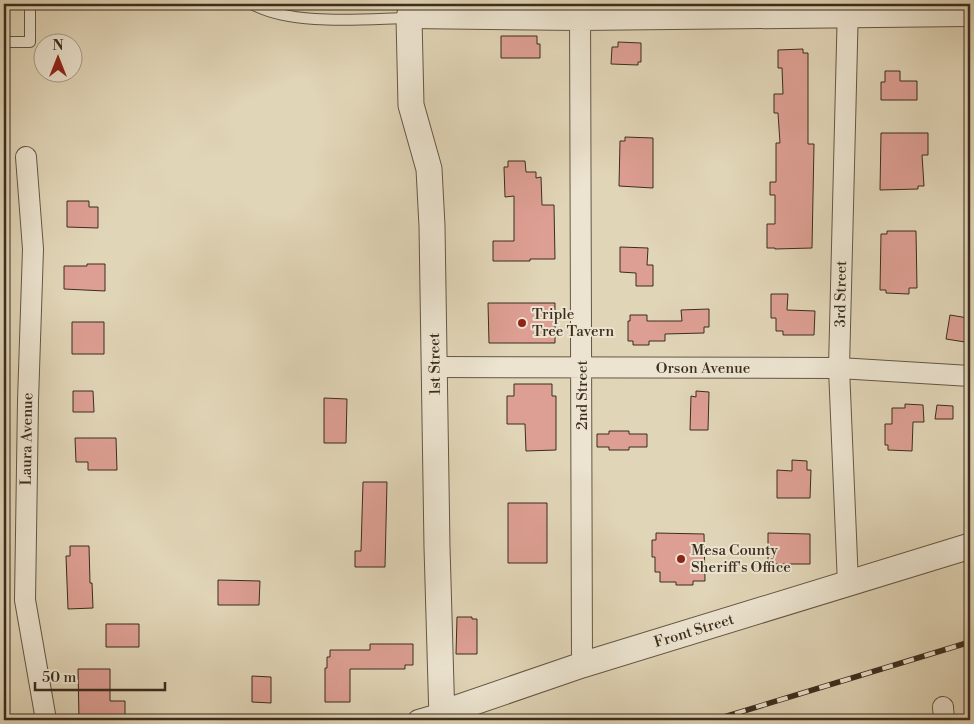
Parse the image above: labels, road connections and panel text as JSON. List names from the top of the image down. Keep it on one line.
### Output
{"streets":{"street":["3rd Street","1st Street","Orson Avenue","2nd Street","Laura Avenue","Front Street"]},"crossings":[["3rd Street","Orson Avenue"],["3rd Street","Front Street"],["1st Street","Orson Avenue"],["1st Street","Front Street"],["Orson Avenue","2nd Street"],["2nd Street","Front Street"]],"places":["Triple Tree Tavern","Mesa County Sheriff's Office"],"scale_bar":"50 m","north":"top"}
